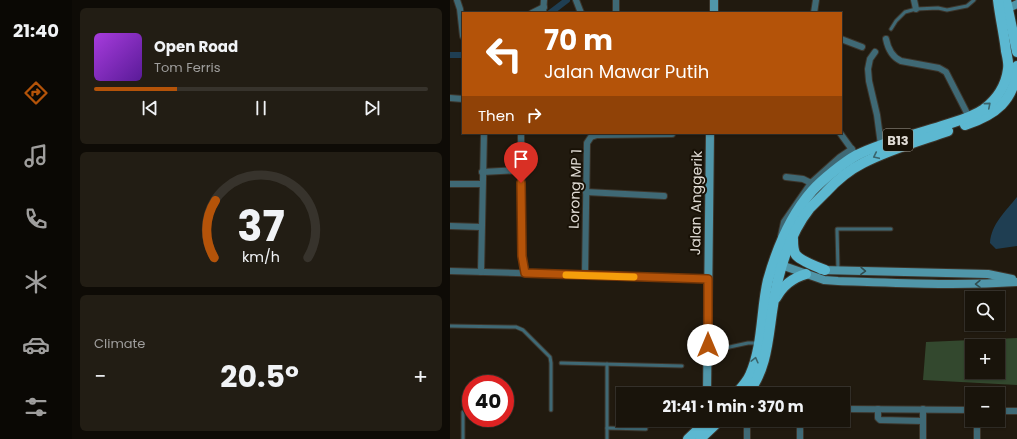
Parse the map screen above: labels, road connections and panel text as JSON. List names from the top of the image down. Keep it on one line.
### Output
{"streets":{"main road":["B13"],"street":["Lorong MP 1","Jalan Anggerik"]},"page":{"tabs":"21:40","turn":["70 m","Jalan Mawar Putih"],"song":["Open Road","Tom Ferris"],"then":"Then","map_buttons":["+","−"],"tile":"Climate","heat":["−","20.5°","+"],"limit":"40","trip":"21:41 · 1 min · 370 m","gauge":["37","km/h"]}}
